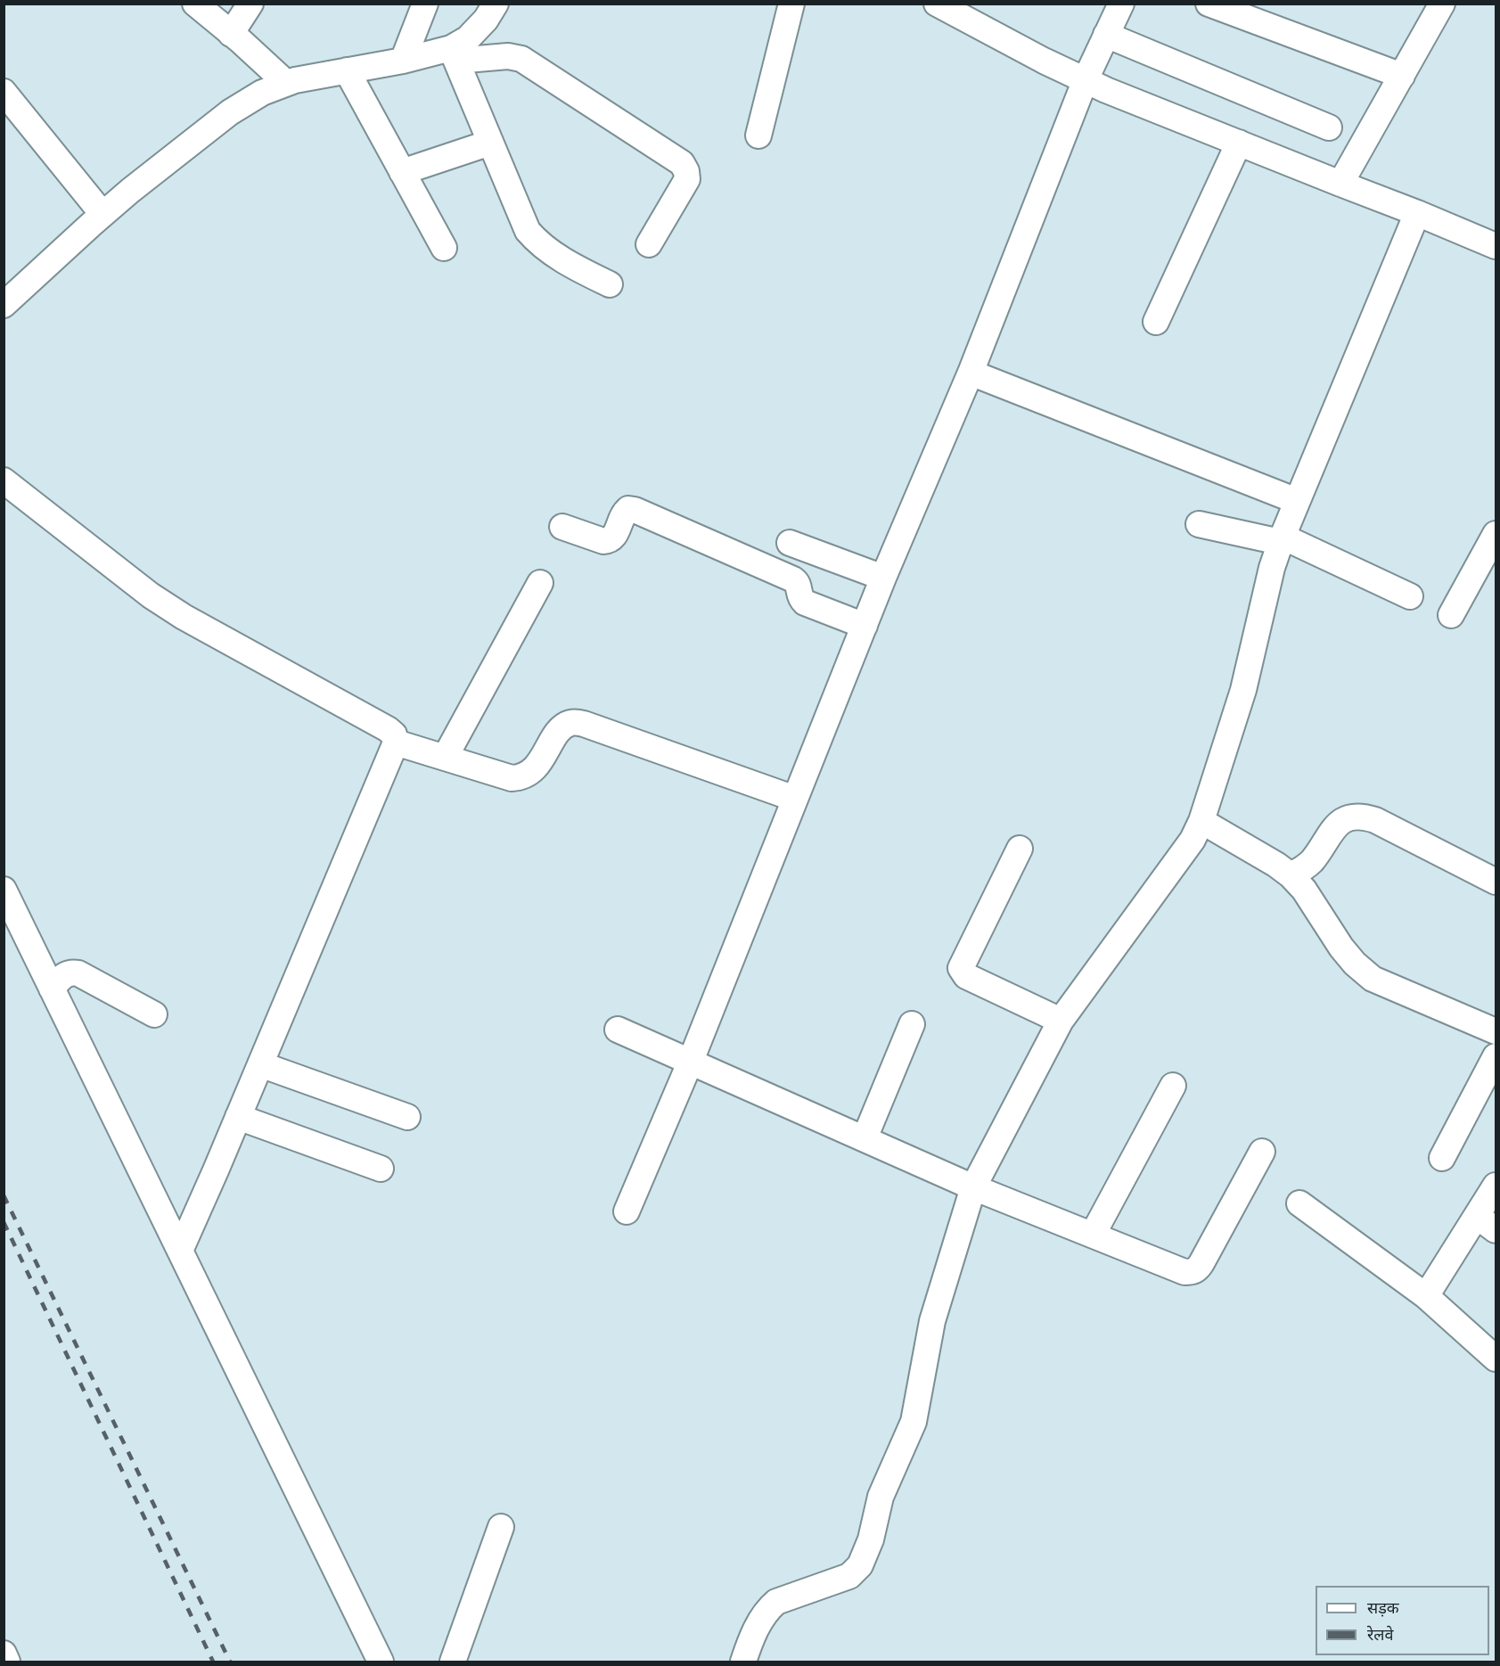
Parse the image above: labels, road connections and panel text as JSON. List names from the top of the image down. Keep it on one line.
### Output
{"legend":["सड़क","रेलवे"]}
